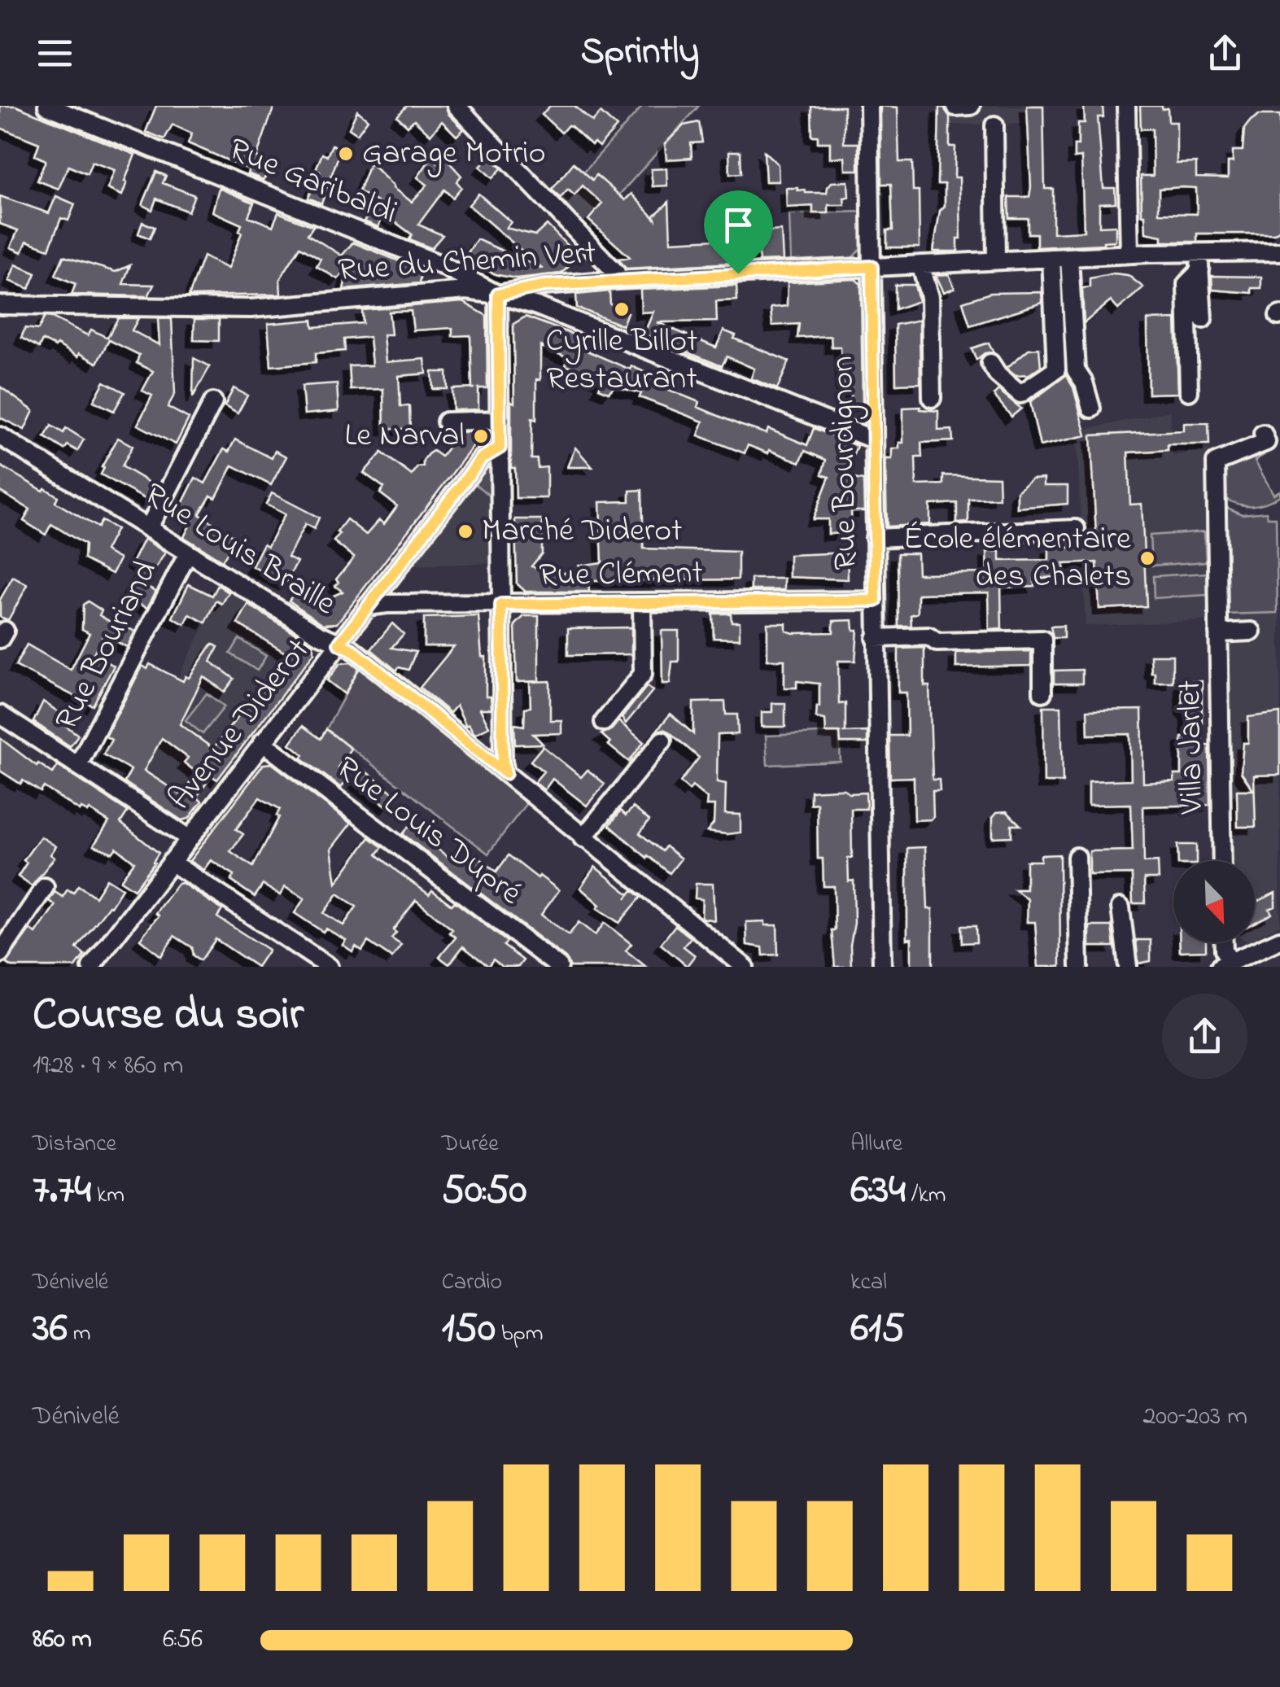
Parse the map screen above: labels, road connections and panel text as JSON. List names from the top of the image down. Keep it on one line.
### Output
{"streets":{"street":["Rue Garibaldi","Rue du Chemin Vert","Rue Bourdignon","Rue Louis Braille","Rue Clément","Rue Bouriand","Avenue Diderot","Villa Jarlet","Rue Louis Dupré"]},"crossings":[["Rue Garibaldi","Rue du Chemin Vert"],["Rue Garibaldi","Rue Bourdignon"],["Rue du Chemin Vert","Rue Bourdignon"],["Rue Bourdignon","Rue Clément"],["Rue Louis Braille","Rue Bouriand"],["Rue Louis Braille","Avenue Diderot"],["Rue Clément","Avenue Diderot"],["Avenue Diderot","Rue Louis Dupré"]],"places":["Garage Motrio","Cyrille Billot Restaurant","Le Narval","Marché Diderot","École élémentaire des Chalets"],"north":"bottom right","page":{"header":"Sprintly","heading":["Course du soir","19:28 · 9 × 860 m"],"stats":[["Distance","7.74 km"],["Durée","50:50"],["Allure","6:34 /km"],["Dénivelé","36 m"],["Cardio","150 bpm"],["kcal","615"]],"chart":["Dénivelé","200–203 m"],"list":[{"name":"860 m","note":"6:56"}]}}
